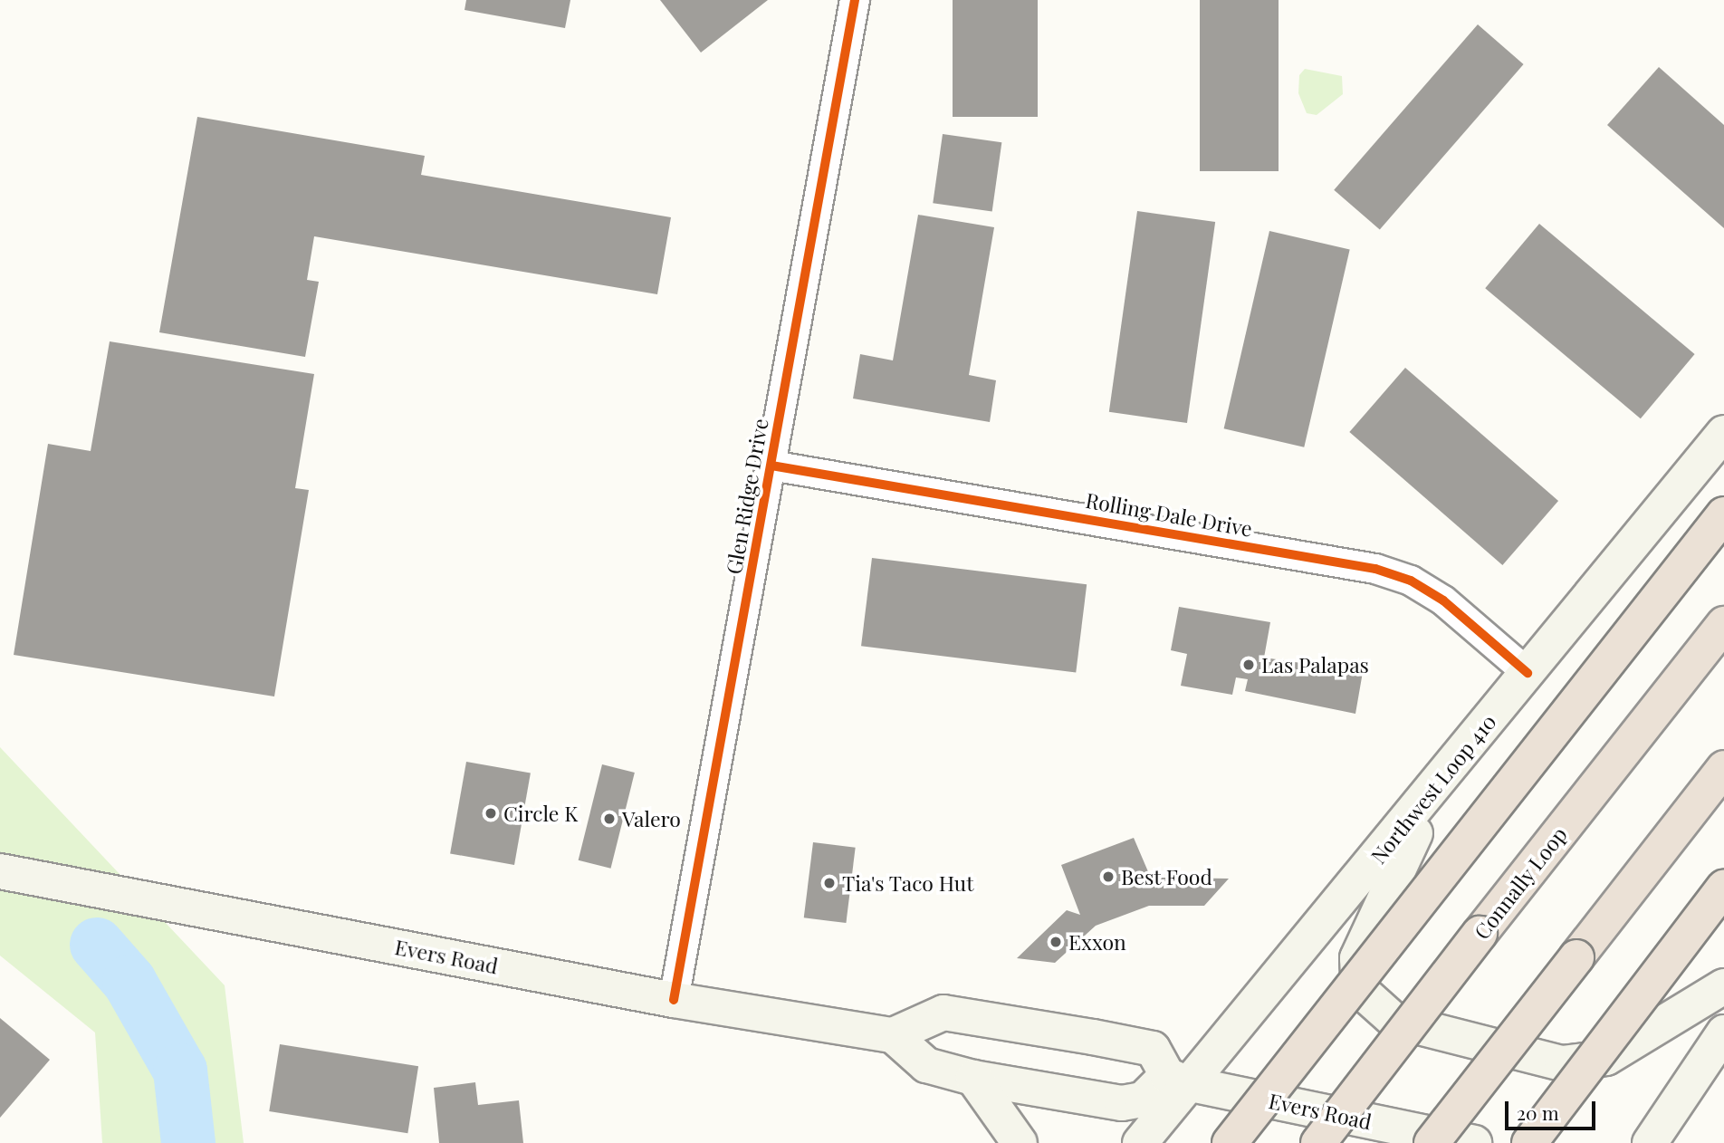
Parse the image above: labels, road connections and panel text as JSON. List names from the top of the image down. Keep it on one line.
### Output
{"streets":{"highway":["Connally Loop"],"main road":["Northwest Loop 410","Evers Road"],"street":["Glen Ridge Drive","Rolling Dale Drive"]},"crossings":[["Glen Ridge Drive","Rolling Dale Drive"],["Glen Ridge Drive","Evers Road"],["Rolling Dale Drive","Northwest Loop 410"],["Northwest Loop 410","Evers Road"]],"places":["Las Palapas","Circle K","Valero","Best Food","Tia's Taco Hut","Exxon"],"scale_bar":"20 m"}
